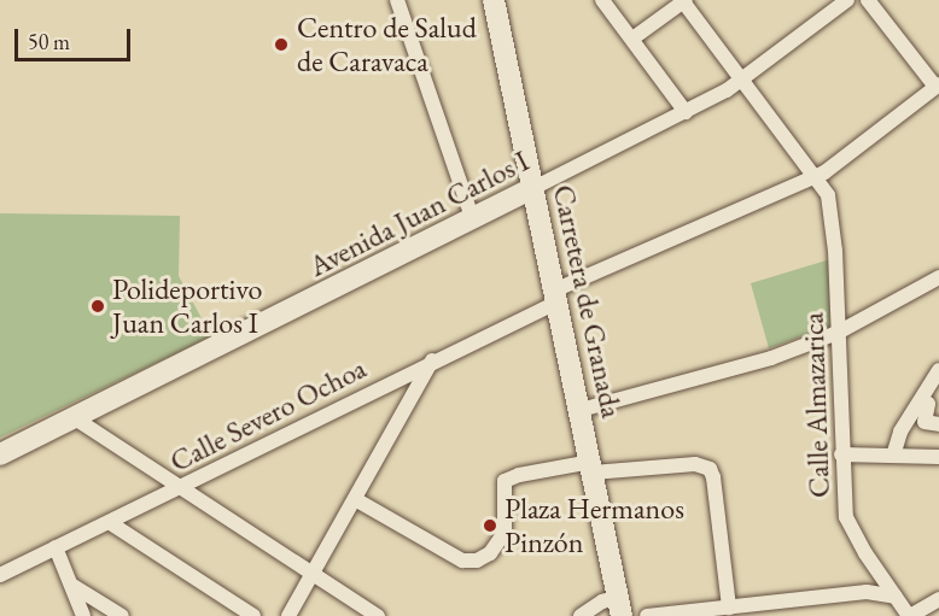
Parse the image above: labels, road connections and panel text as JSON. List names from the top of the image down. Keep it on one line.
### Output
{"streets":{"street":["Avenida Juan Carlos I","Carretera de Granada","Calle Almazarica","Calle Severo Ochoa"]},"crossings":[["Avenida Juan Carlos I","Carretera de Granada"],["Avenida Juan Carlos I","Calle Almazarica"],["Carretera de Granada","Calle Severo Ochoa"],["Calle Almazarica","Calle Severo Ochoa"]],"places":["Centro de Salud de Caravaca","Polideportivo Juan Carlos I","Plaza Hermanos Pinzón"],"scale_bar":"50 m"}
